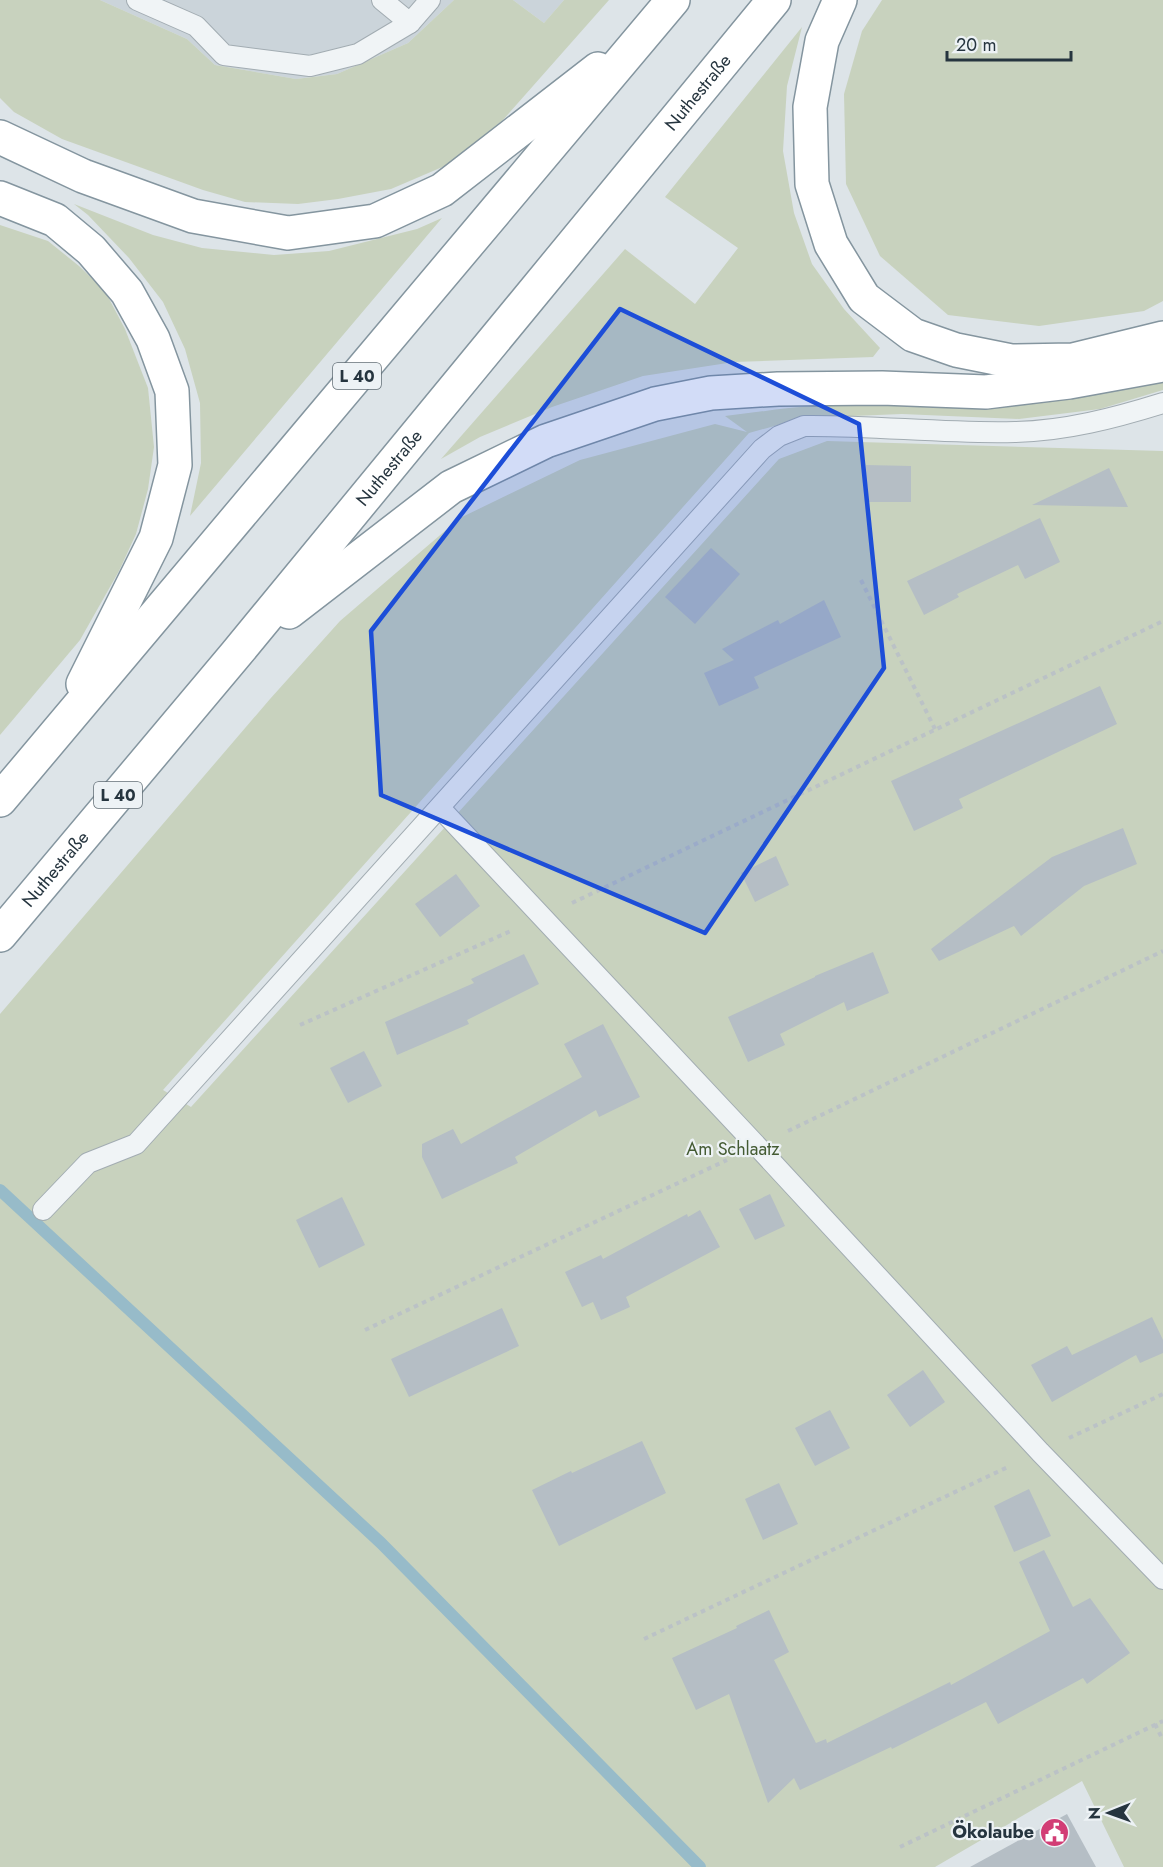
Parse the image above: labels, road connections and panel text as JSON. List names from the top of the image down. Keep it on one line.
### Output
{"streets":{"highway":["Nuthestraße","L 40"]},"parks":["Am Schlaatz"],"places":{"public building":["Ökolaube"]},"scale_bar":"20 m","north":"left"}
